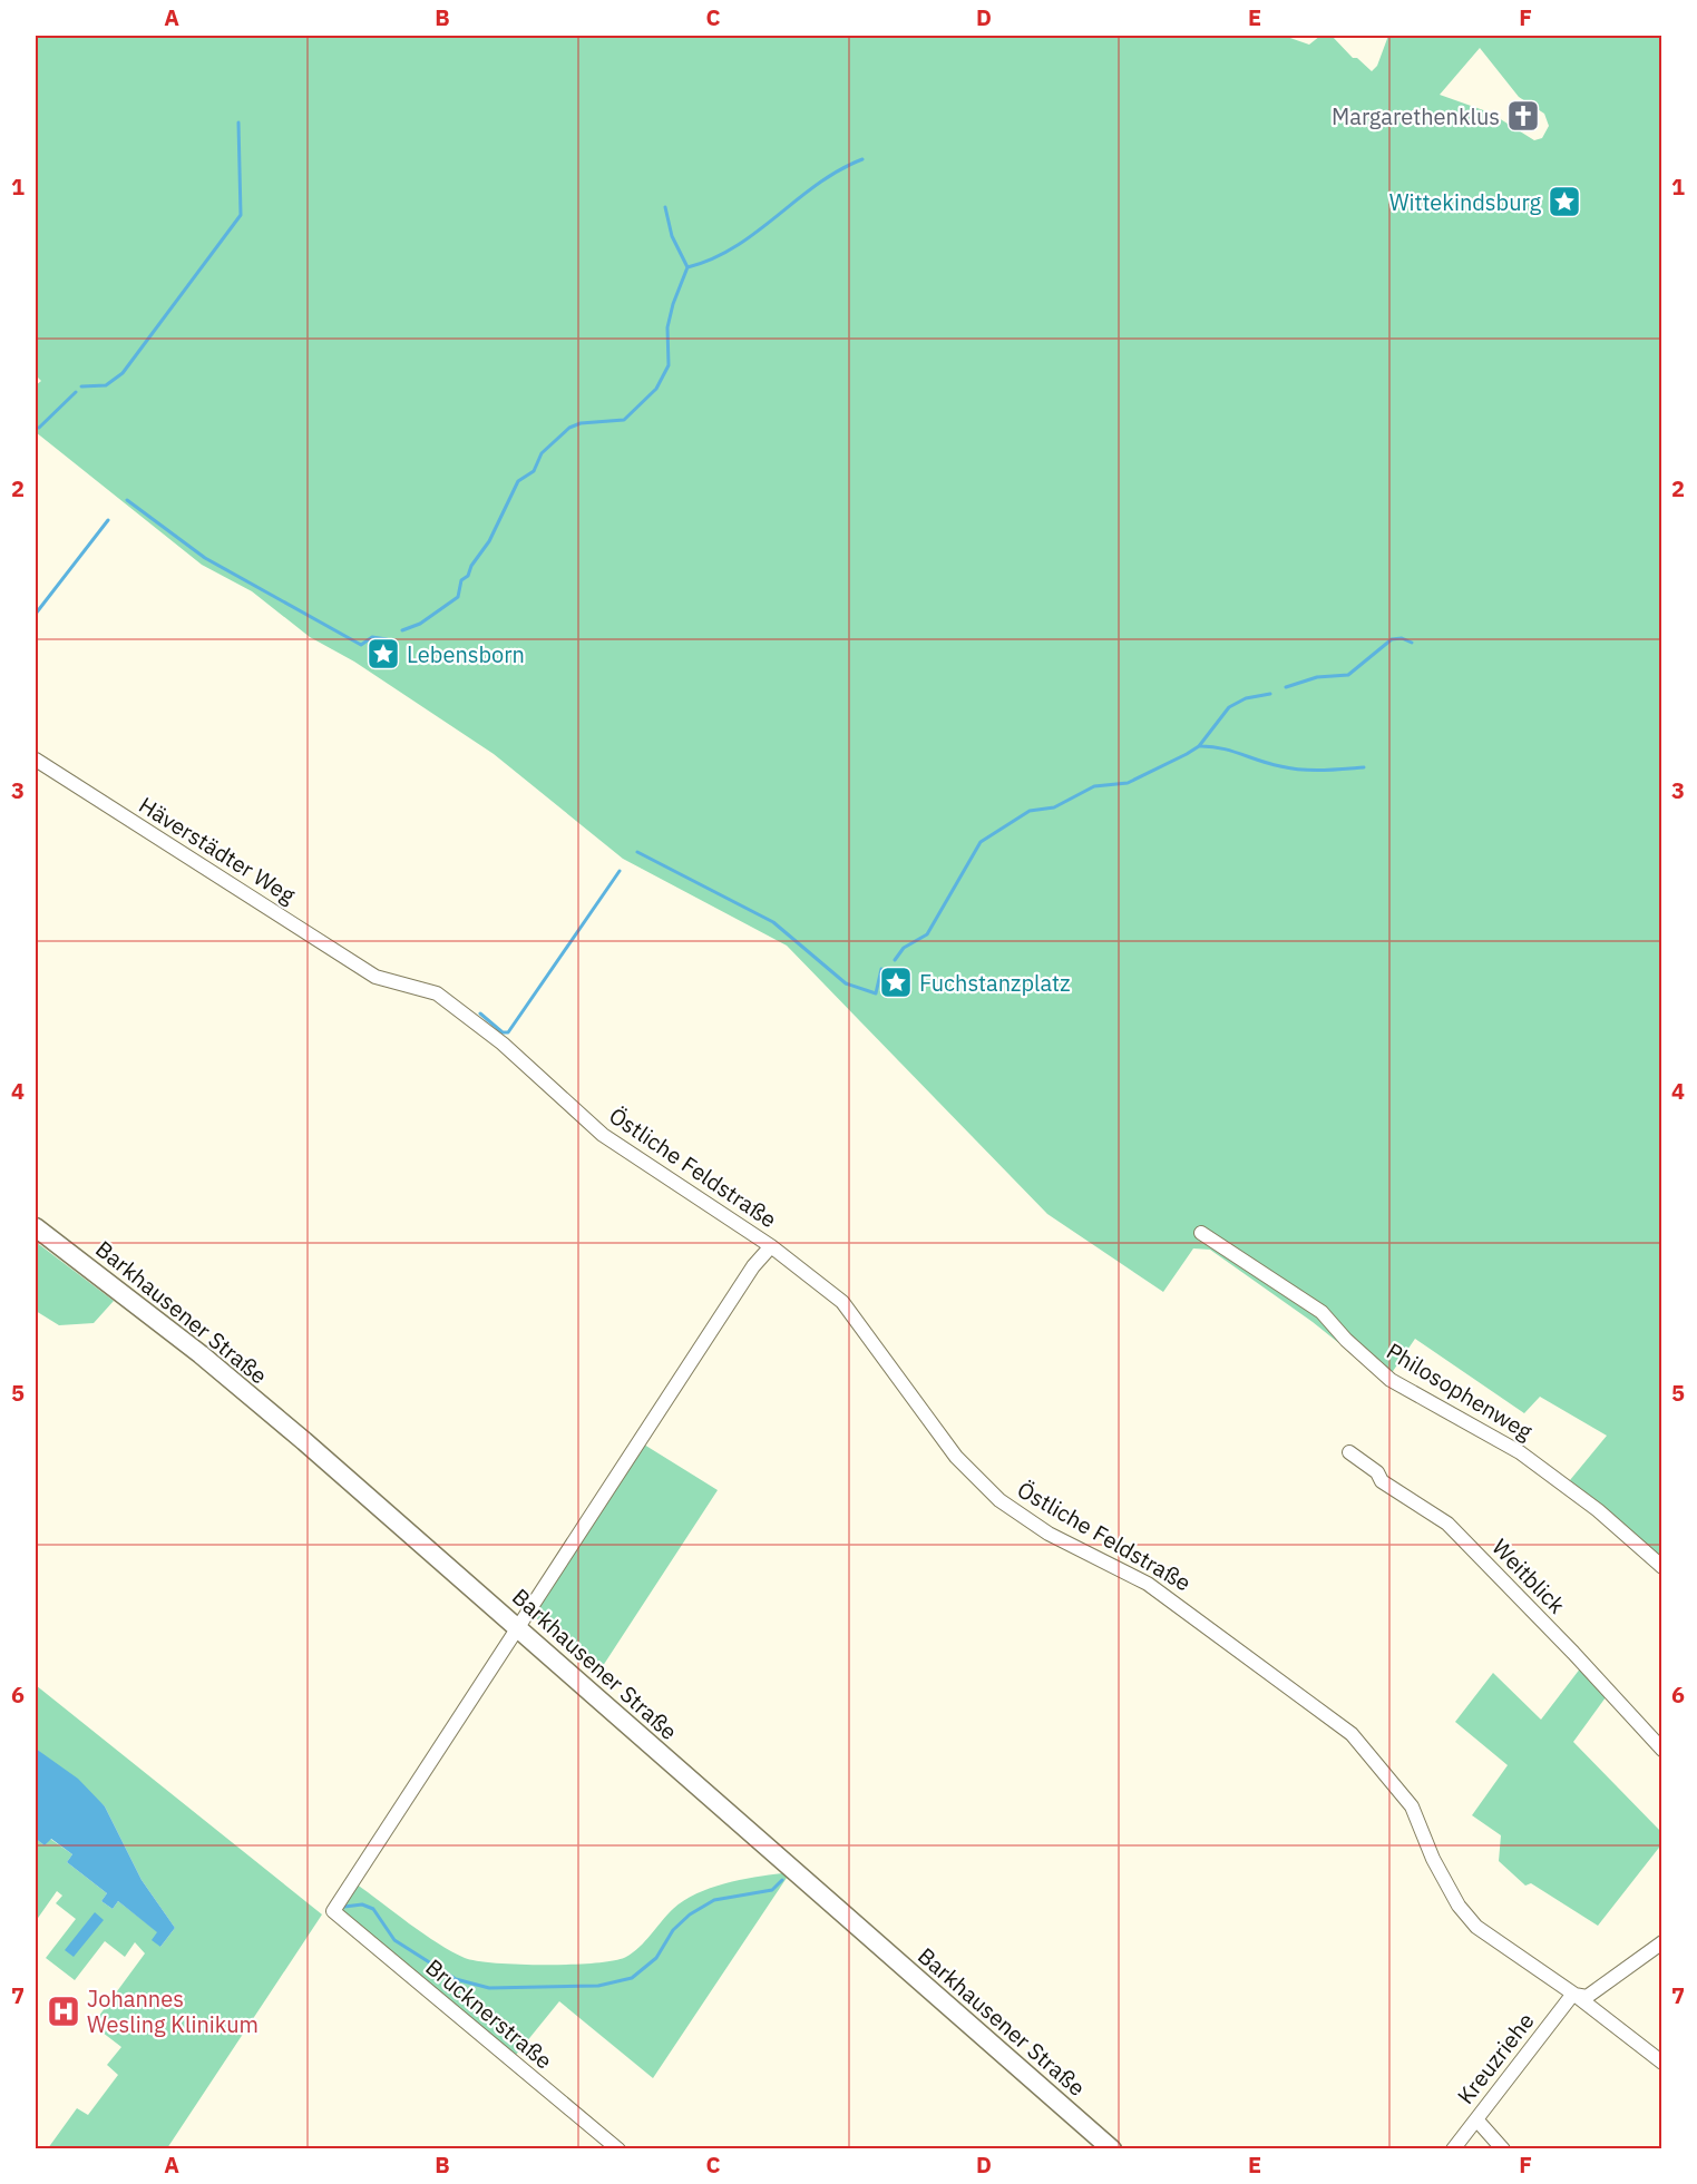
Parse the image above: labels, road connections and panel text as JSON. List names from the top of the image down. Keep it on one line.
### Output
{"streets":{"main road":["Barkhausener Straße"],"street":["Häverstädter Weg","Östliche Feldstraße","Philosophenweg","Weitblick","Brucknerstraße","Kreuzriehe"]},"crossings":[["Häverstädter Weg","Östliche Feldstraße"],["Östliche Feldstraße","Kreuzriehe"],["Barkhausener Straße","Brucknerstraße"]],"places":{"church":["Margarethenklus"],"place":["Wittekindsburg","Lebensborn","Fuchstanzplatz"],"hospital":["Johannes Wesling Klinikum"]},"grid":{"columns":["A","B","C","D","E","F"],"rows":["1","2","3","4","5","6","7"]}}
